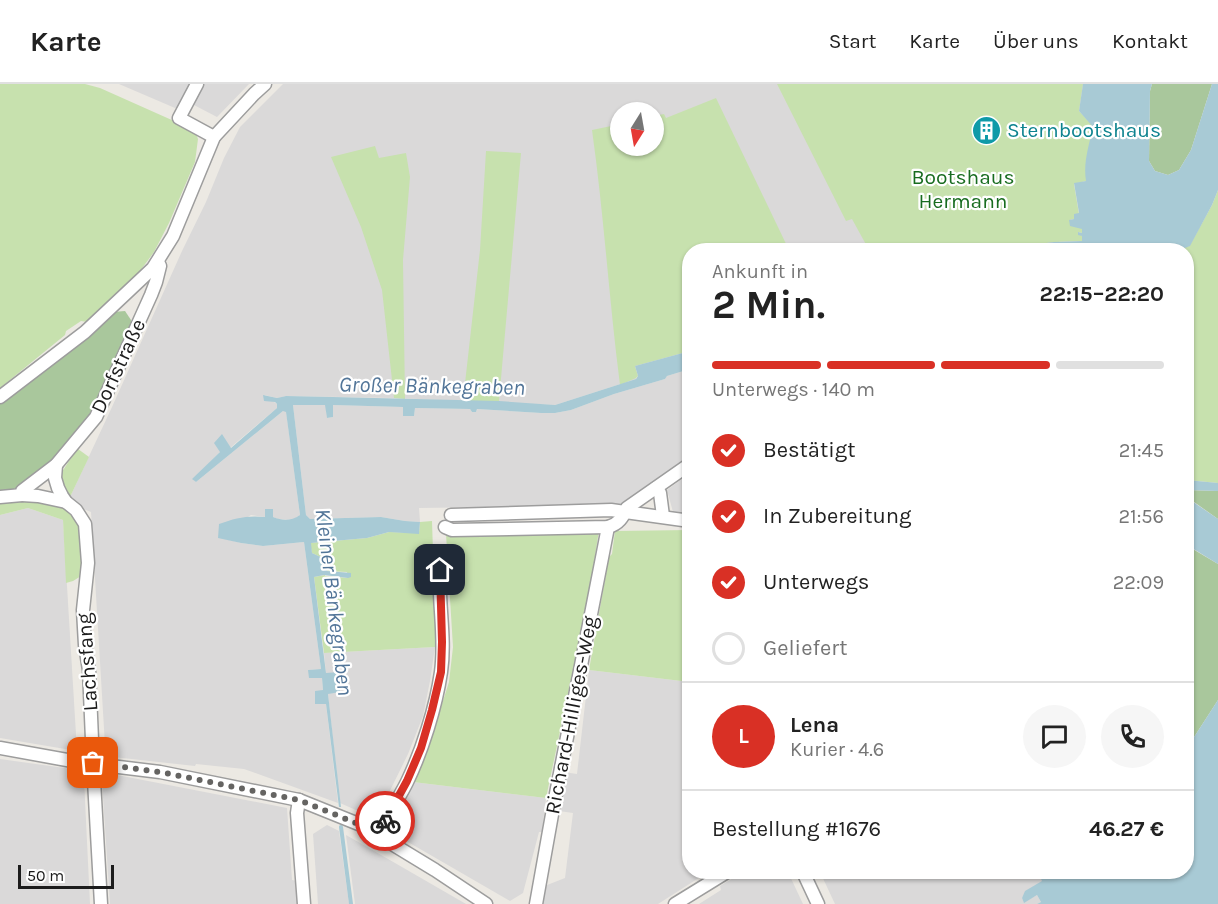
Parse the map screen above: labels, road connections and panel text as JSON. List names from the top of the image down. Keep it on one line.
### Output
{"streets":{"street":["Dorfstraße","Lachsfang","Richard-Hilliges-Weg"]},"crossings":[["Dorfstraße","Lachsfang"]],"water":["Großer Bänkegraben","Kleiner Bänkegraben"],"parks":["Bootshaus Hermann"],"places":{"building":["Sternbootshaus"]},"scale_bar":"50 m","north":"bottom","page":{"header":"Karte","nav":["Start","Karte","Über uns","Kontakt"],"heading":["2 Min.","Ankunft in","22:15–22:20"],"panel":["Lena","Kurier · 4.6","Bestellung #1676","46.27 €"],"bar":"Unterwegs · 140 m","list":[["Bestätigt","21:45"],["In Zubereitung","21:56"],["Unterwegs","22:09"],"Geliefert"],"round":"L","scale":"50 m"}}
